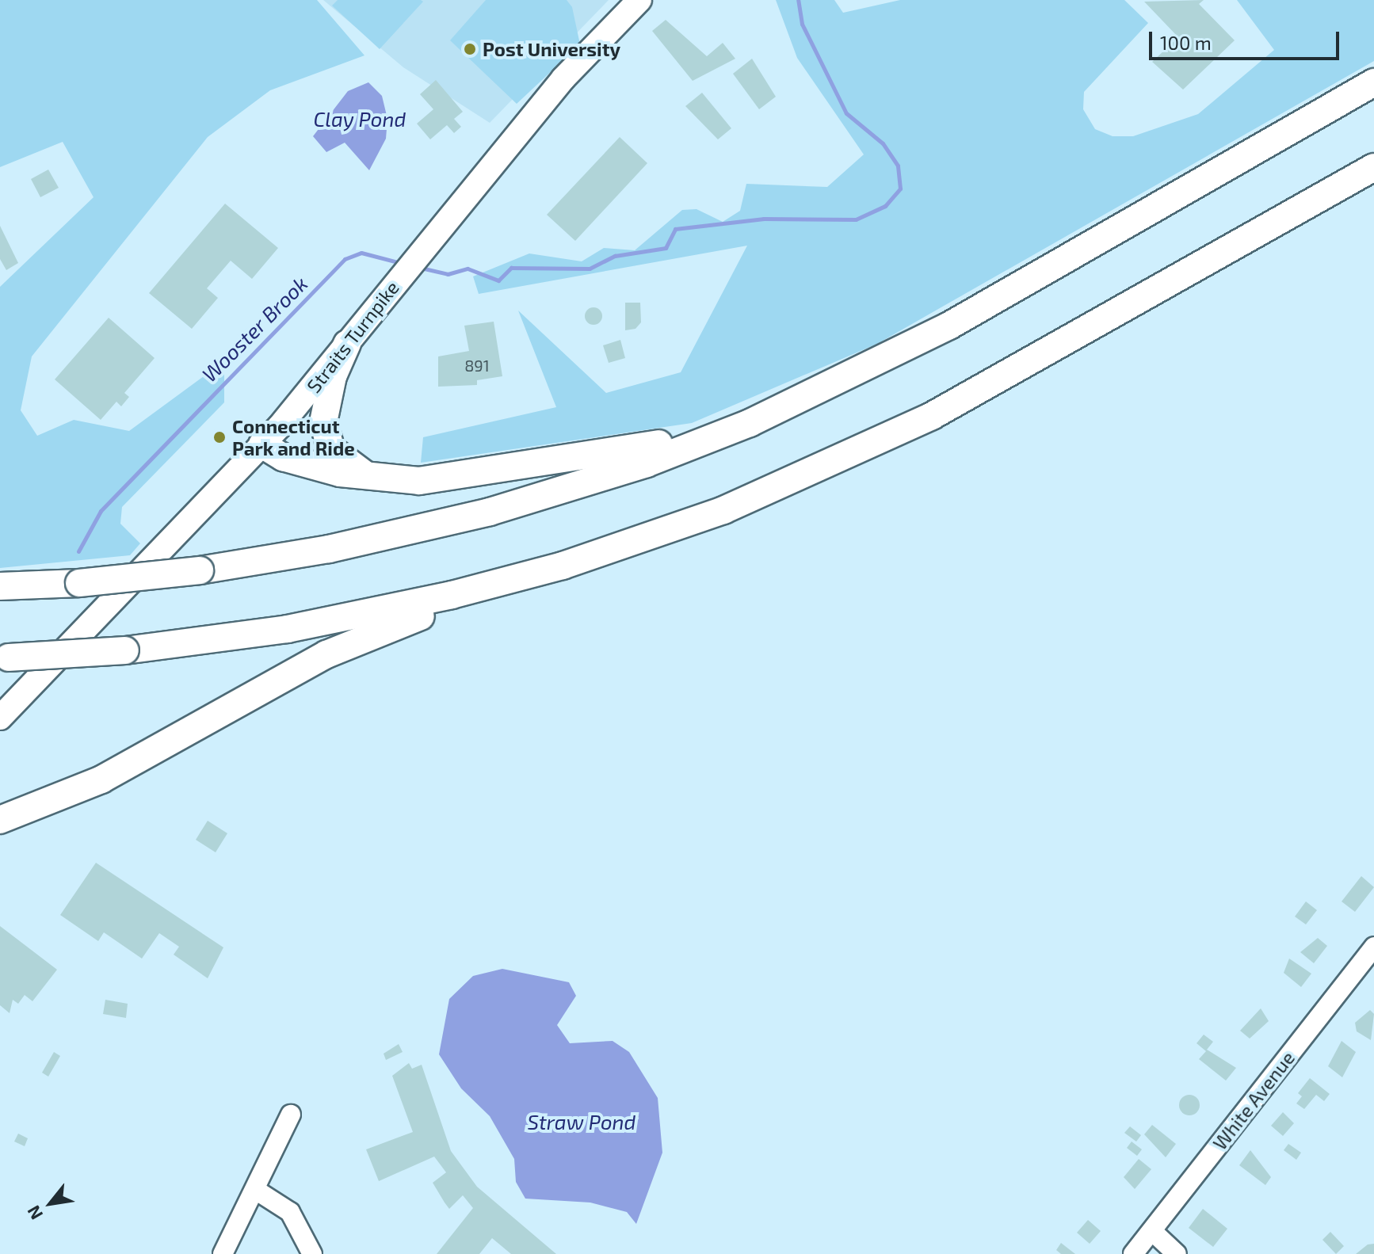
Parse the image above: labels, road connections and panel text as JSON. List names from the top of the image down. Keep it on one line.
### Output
{"streets":{"main road":["Straits Turnpike"],"street":["White Avenue"]},"water":["Clay Pond","Wooster Brook","Straw Pond"],"places":["Post University","Connecticut Park and Ride"],"house_numbers":["891"],"scale_bar":"100 m","north":"bottom left"}
